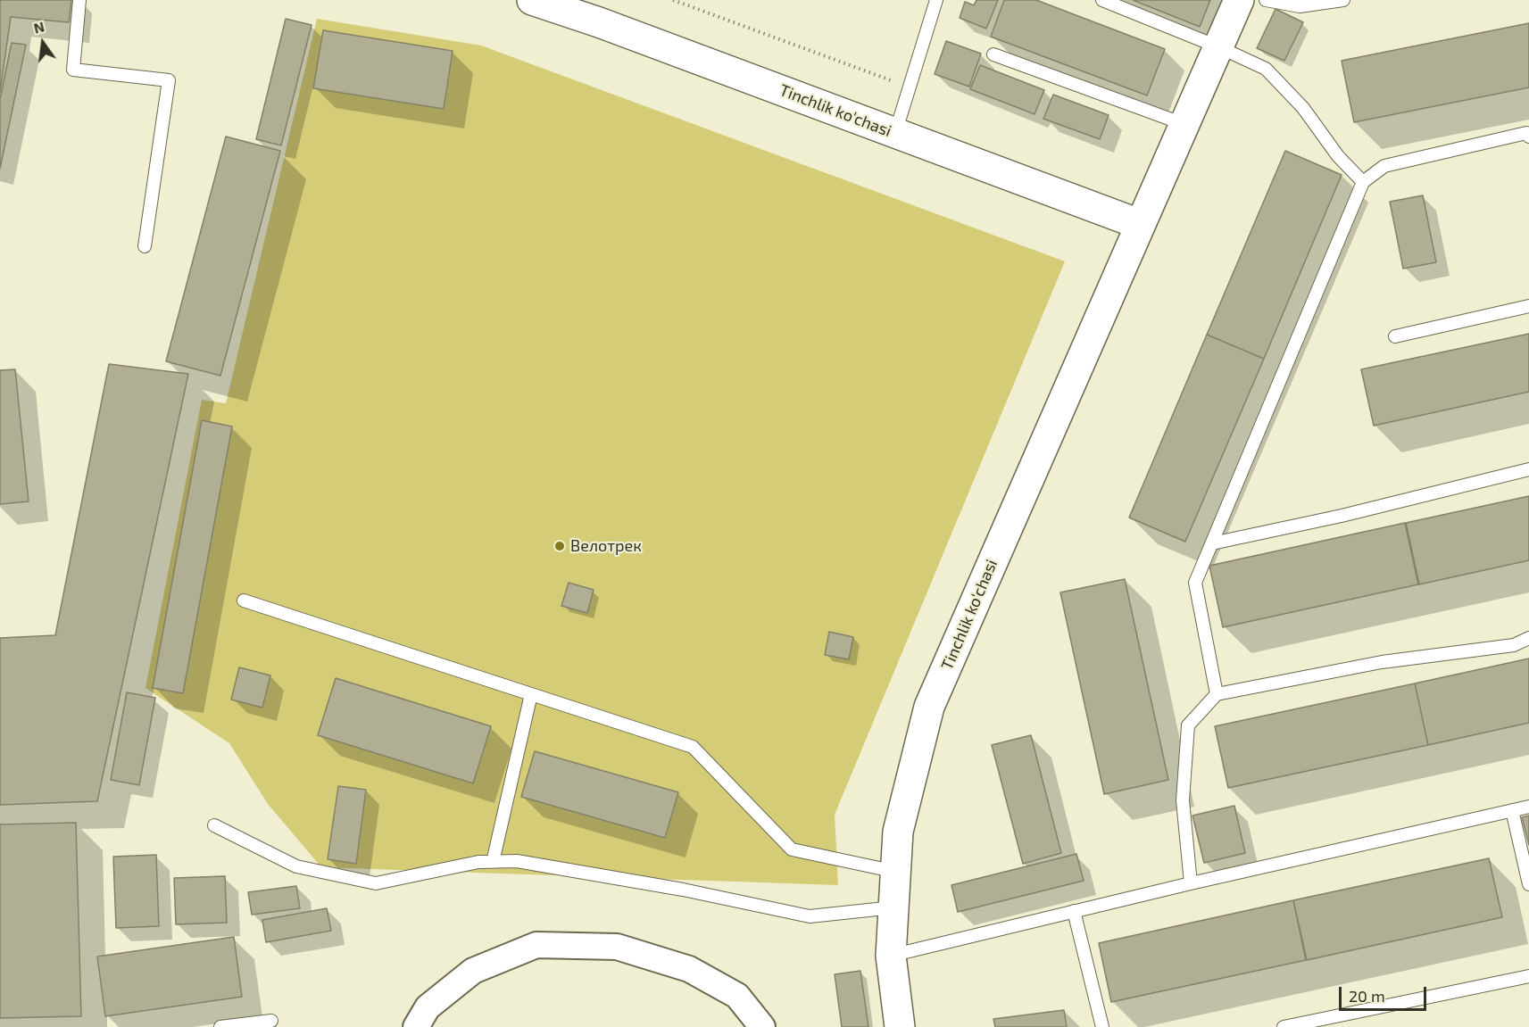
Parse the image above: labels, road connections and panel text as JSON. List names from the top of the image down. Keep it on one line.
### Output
{"streets":{"street":["Tinchlik ko'chasi"]},"places":["Велотрек"],"scale_bar":"20 m","north":"top"}
